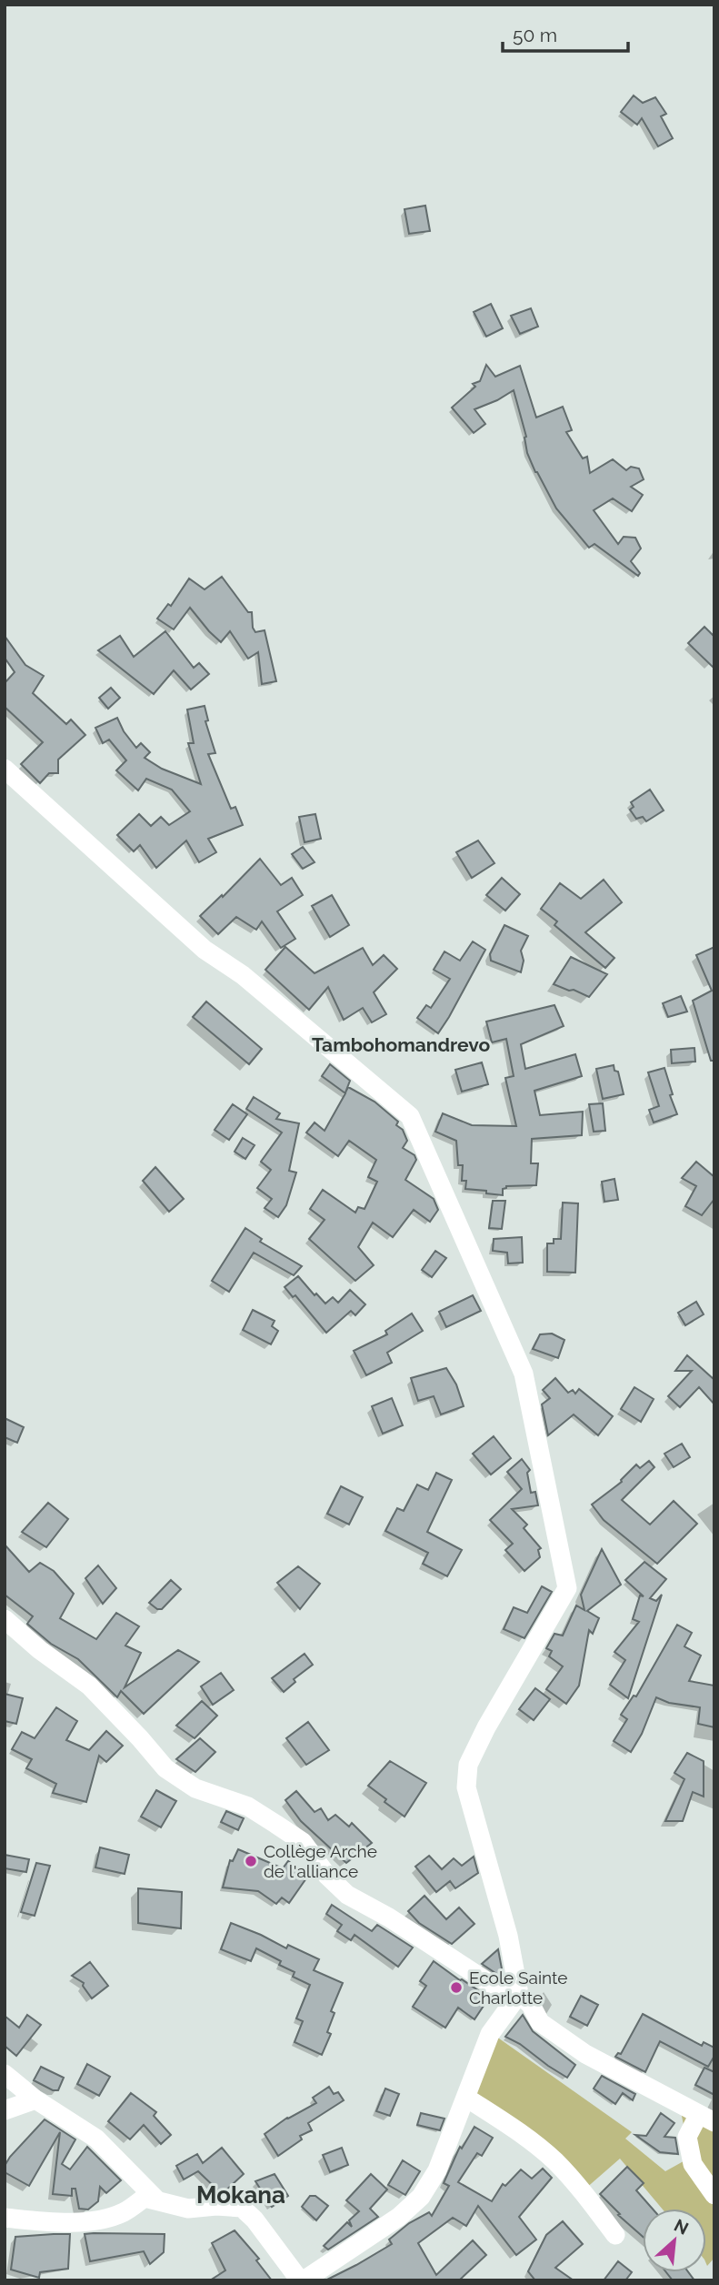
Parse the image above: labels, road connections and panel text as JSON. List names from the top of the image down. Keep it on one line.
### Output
{"districts":["Tambohomandrevo","Mokana"],"places":["Collège Arche de l'alliance","Ecole Sainte Charlotte"],"scale_bar":"50 m","north":"top right"}
